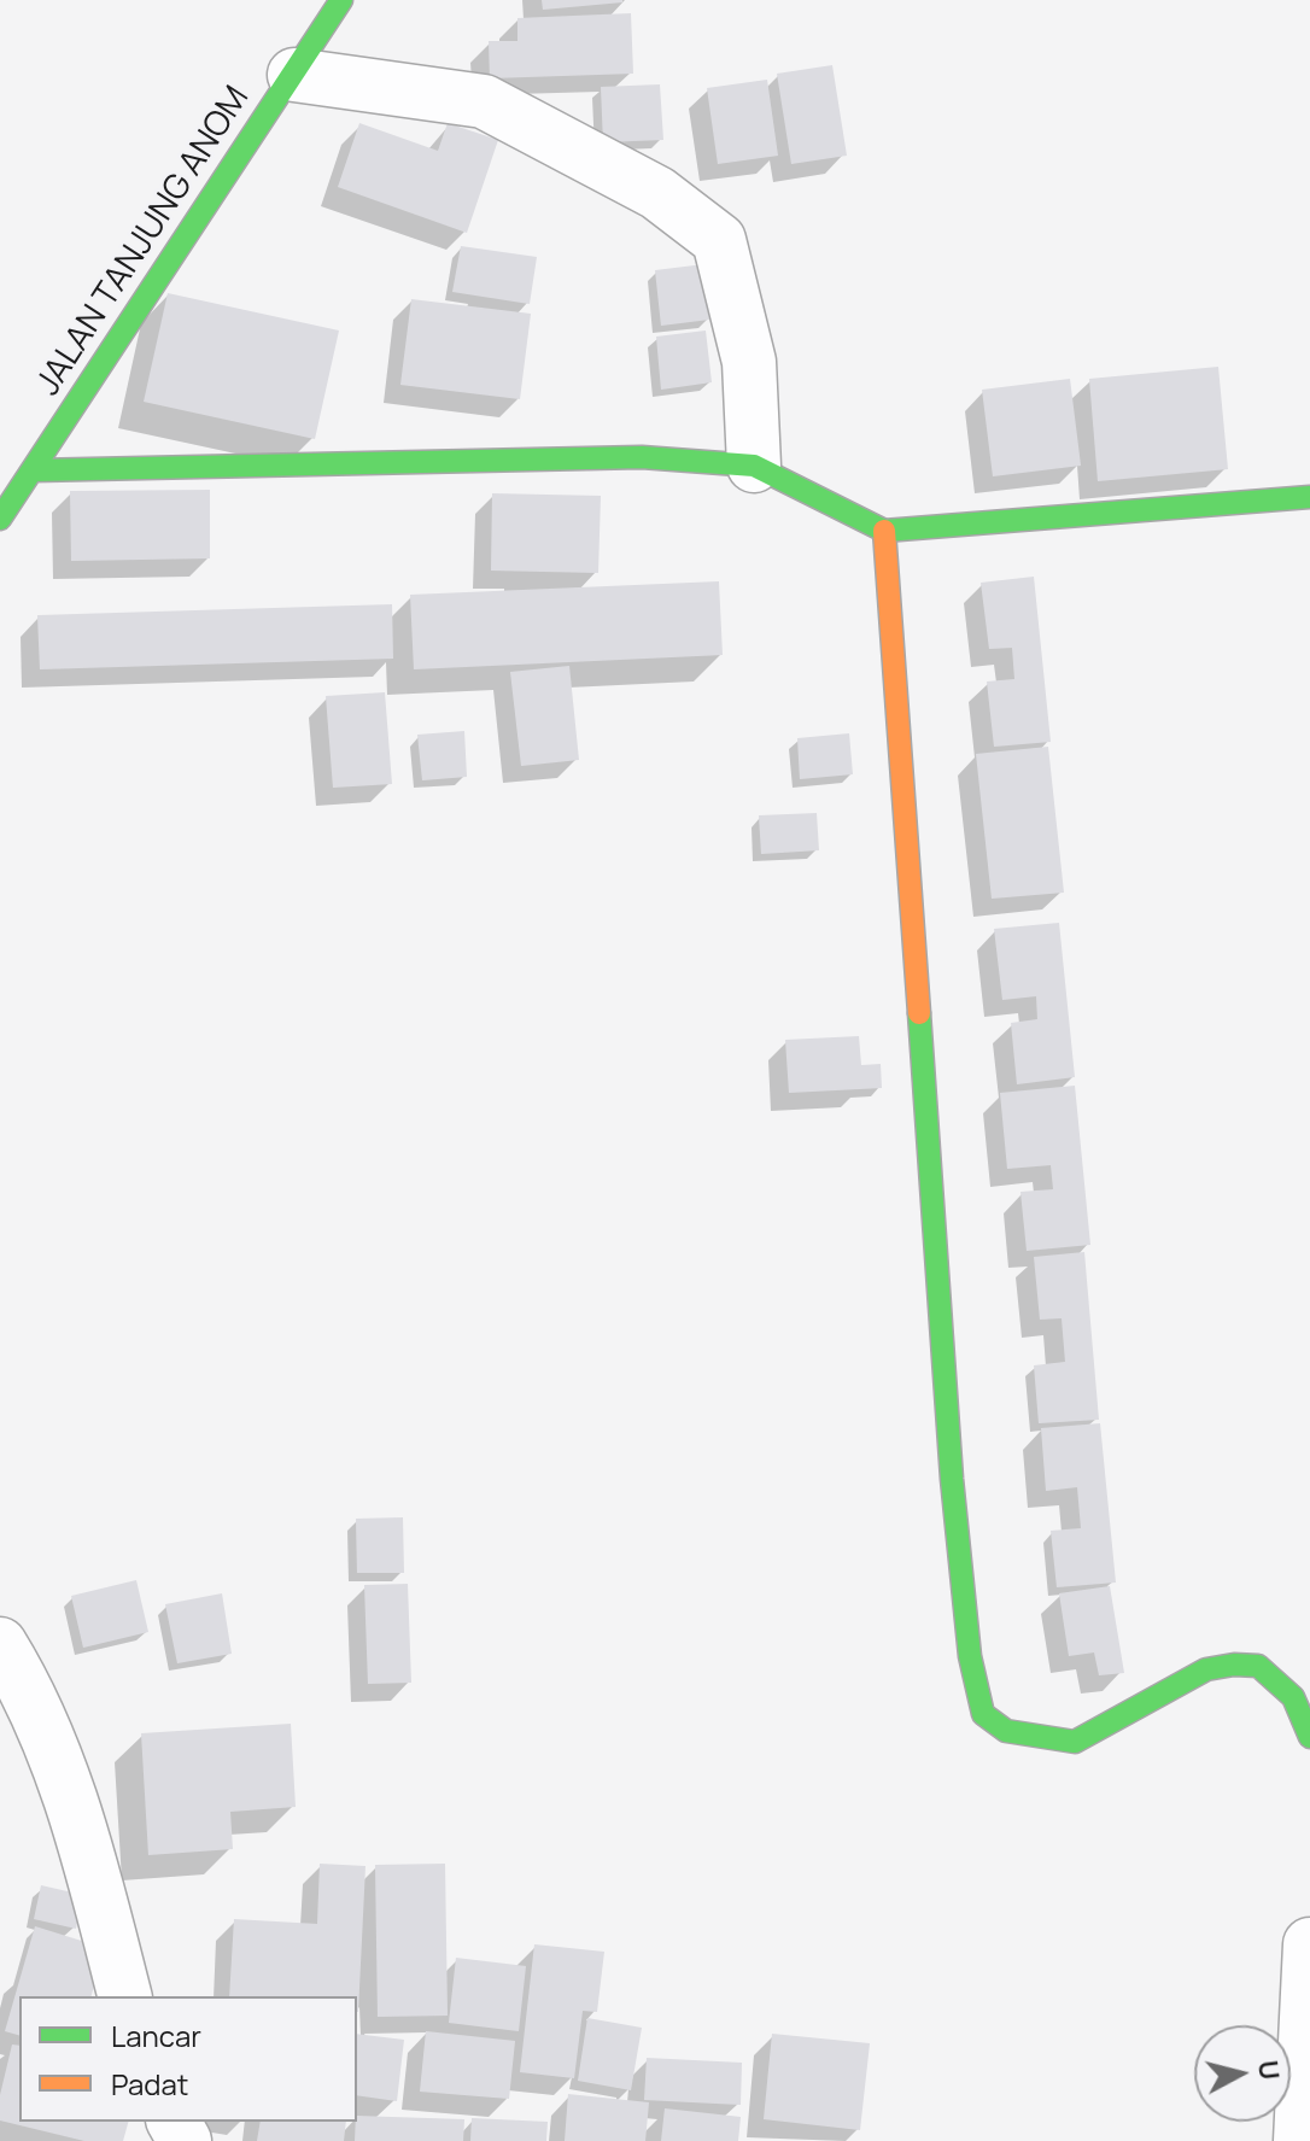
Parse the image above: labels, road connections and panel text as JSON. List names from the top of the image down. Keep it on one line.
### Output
{"streets":{"street":["JALAN TANJUNG ANOM"]},"legend":["Lancar","Padat"],"north":"right"}
